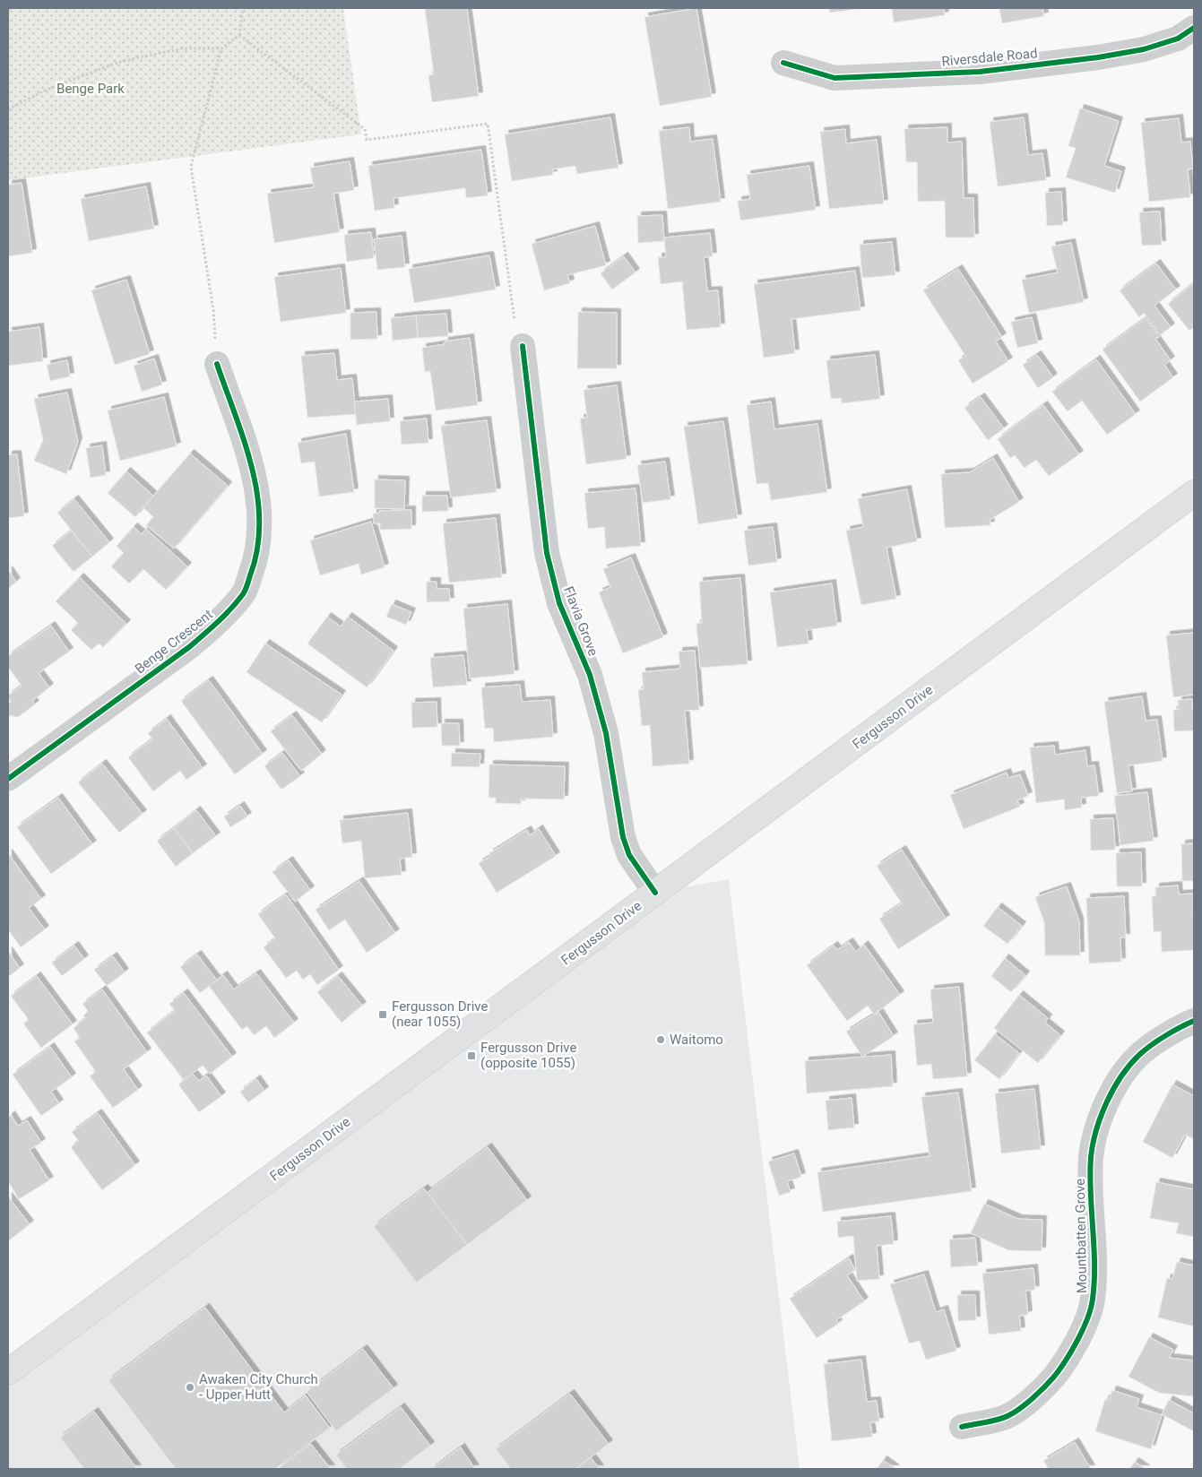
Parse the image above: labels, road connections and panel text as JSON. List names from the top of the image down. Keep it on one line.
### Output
{"streets":{"main road":["Fergusson Drive"],"street":["Riversdale Road","Flavia Grove","Benge Crescent","Mountbatten Grove"]},"crossings":[["Flavia Grove","Fergusson Drive"]],"parks":["Benge Park"],"places":{"transit":["Fergusson Drive (near 1055)","Fergusson Drive (opposite 1055)"],"other":["Waitomo","Awaken City Church - Upper Hutt"]}}
